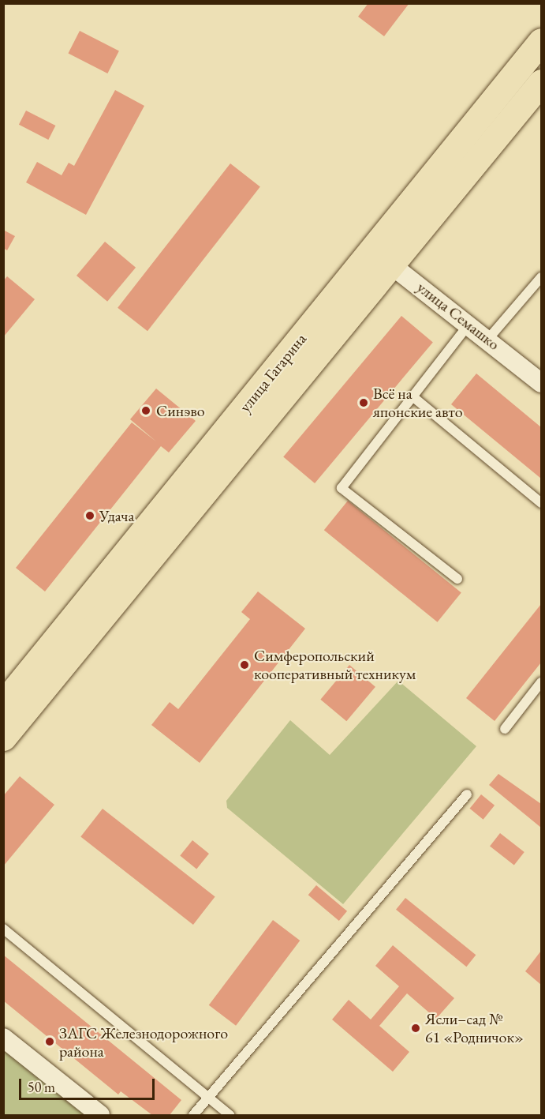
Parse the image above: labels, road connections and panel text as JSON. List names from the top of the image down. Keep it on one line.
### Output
{"streets":{"main road":["улица Гагарина"],"street":["улица Семашко"]},"crossings":[["улица Семашко","улица Гагарина"]],"places":["Всё на японские авто","Синэво","Удача","Симферопольский кооперативный техникум","Ясли–сад № 61 «Родничок»","ЗАГС Железнодорожного района"],"scale_bar":"50 m"}
